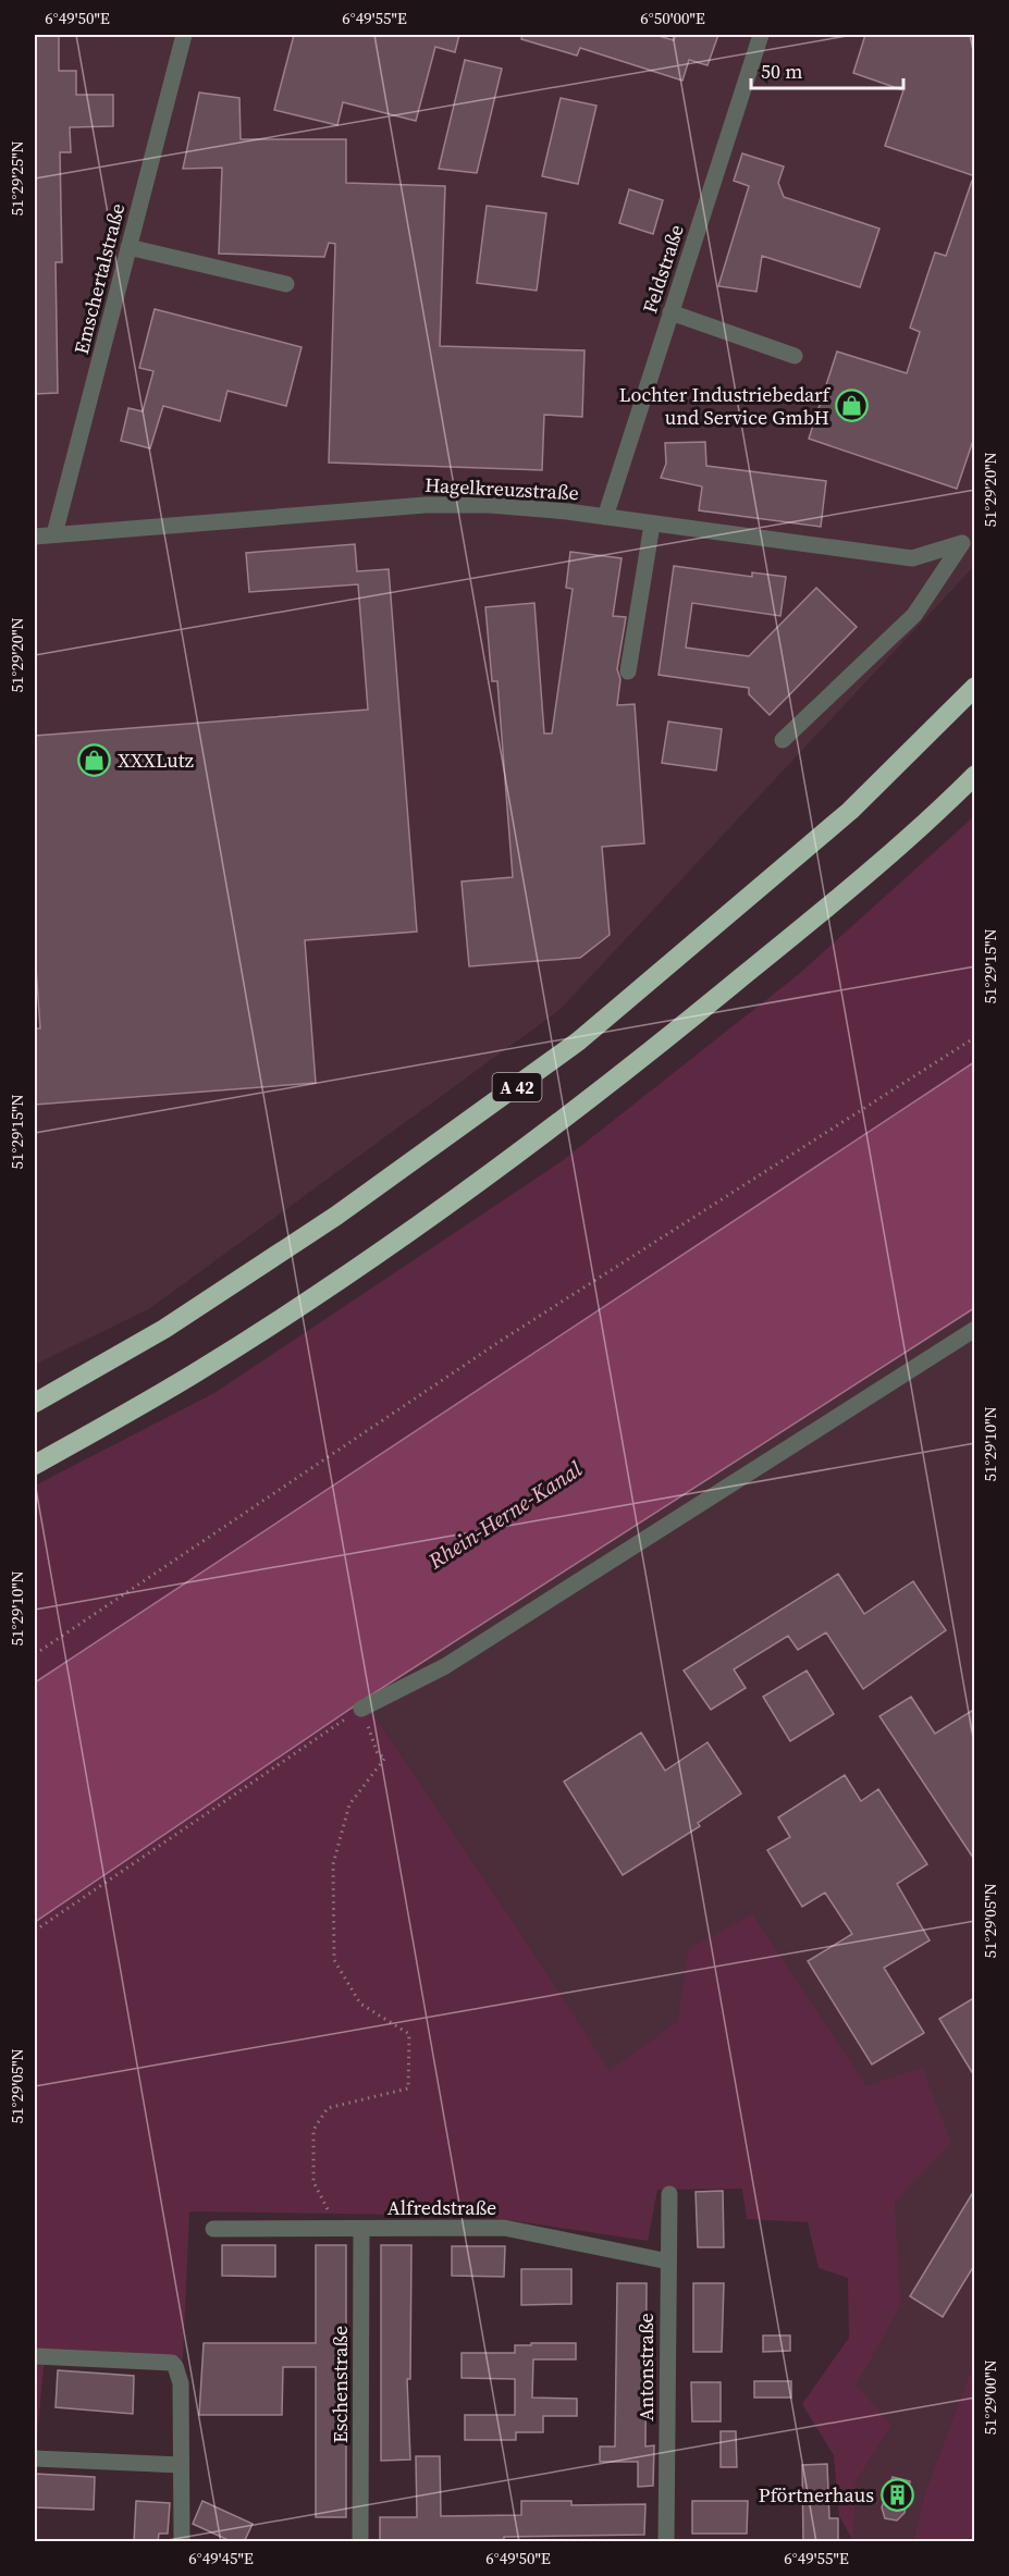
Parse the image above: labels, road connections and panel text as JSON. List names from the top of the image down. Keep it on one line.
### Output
{"streets":{"highway":["A 42"],"street":["Feldstraße","Emschertalstraße","Hagelkreuzstraße","Alfredstraße","Antonstraße","Eschenstraße"]},"crossings":[["Feldstraße","Hagelkreuzstraße"],["Emschertalstraße","Hagelkreuzstraße"],["Alfredstraße","Antonstraße"],["Alfredstraße","Eschenstraße"]],"water":["Rhein-Herne-Kanal"],"places":{"shop":["Lochter Industriebedarf und Service GmbH","XXXLutz"],"building":["Pförtnerhaus"]},"scale_bar":"50 m","coordinates":["6°49'50\"E","6°49'55\"E","6°50'00\"E","51°29'25\"N","51°29'20\"N","51°29'15\"N","51°29'10\"N","51°29'05\"N","51°29'00\"N","6°49'45\"E"]}
